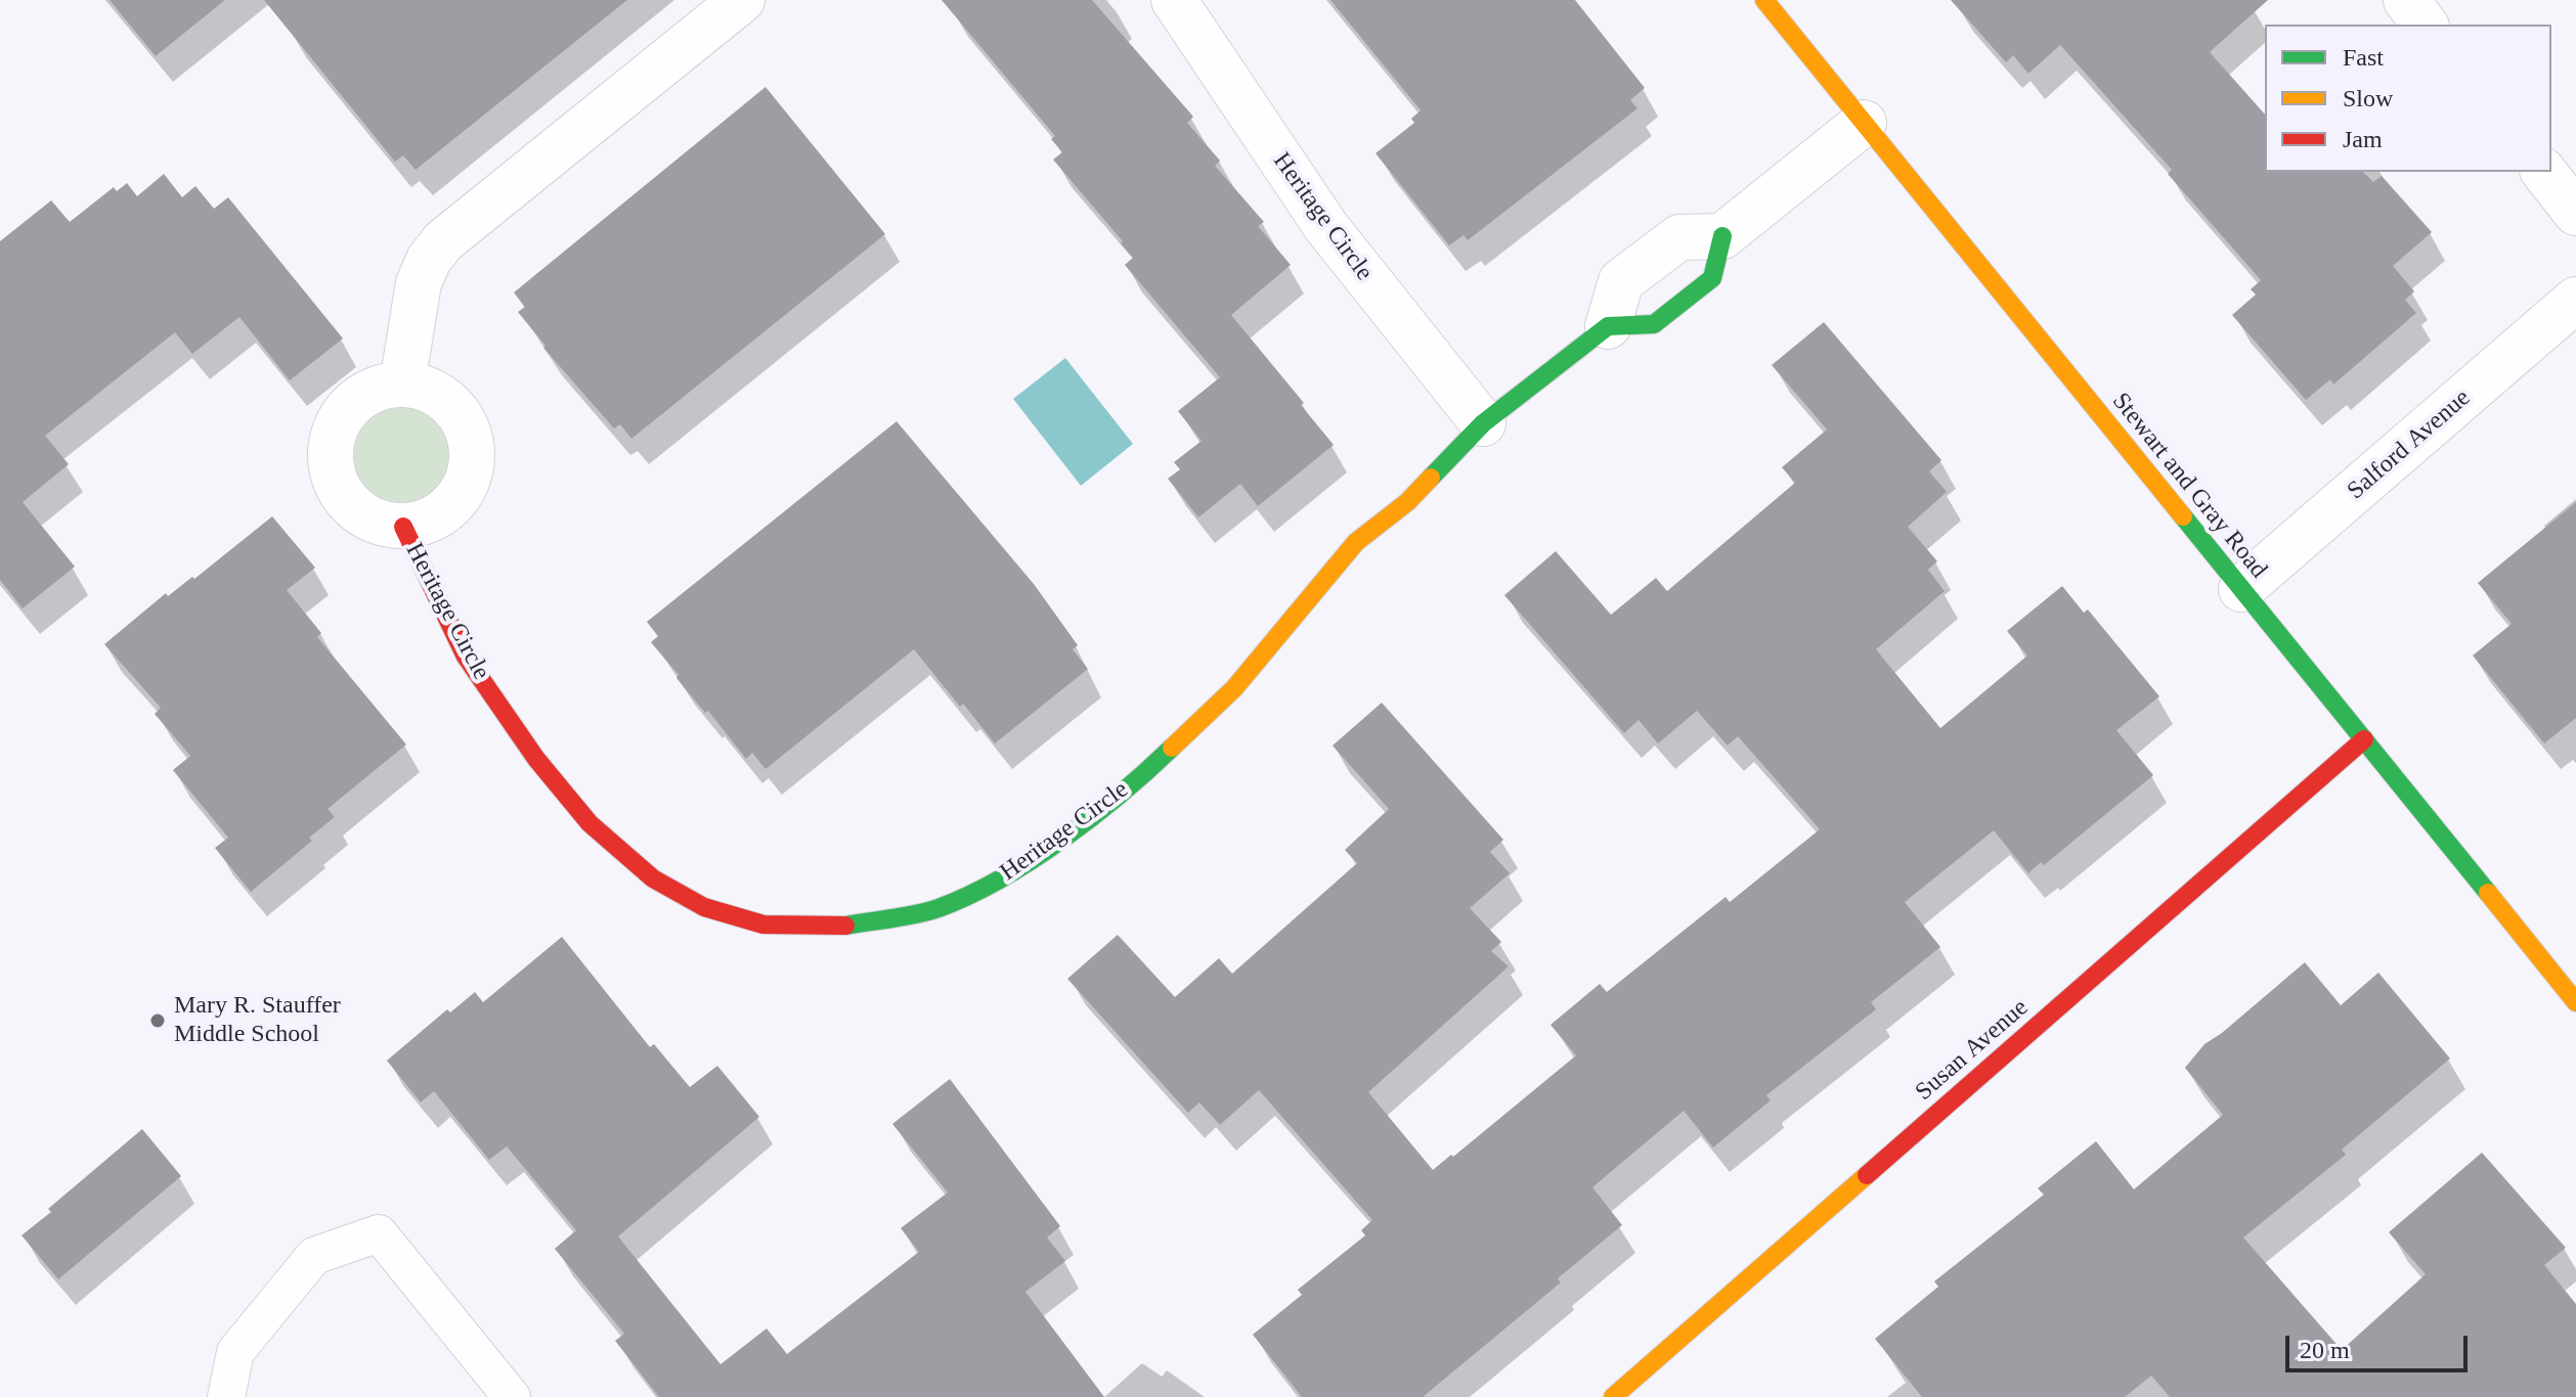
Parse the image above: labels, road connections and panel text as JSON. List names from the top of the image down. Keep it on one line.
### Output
{"streets":{"street":["Heritage Circle","Salford Avenue","Stewart and Gray Road","Susan Avenue"]},"crossings":[["Heritage Circle","Stewart and Gray Road"],["Salford Avenue","Stewart and Gray Road"],["Stewart and Gray Road","Susan Avenue"]],"places":["Mary R. Stauffer Middle School"],"legend":["Fast","Slow","Jam"],"scale_bar":"20 m"}
